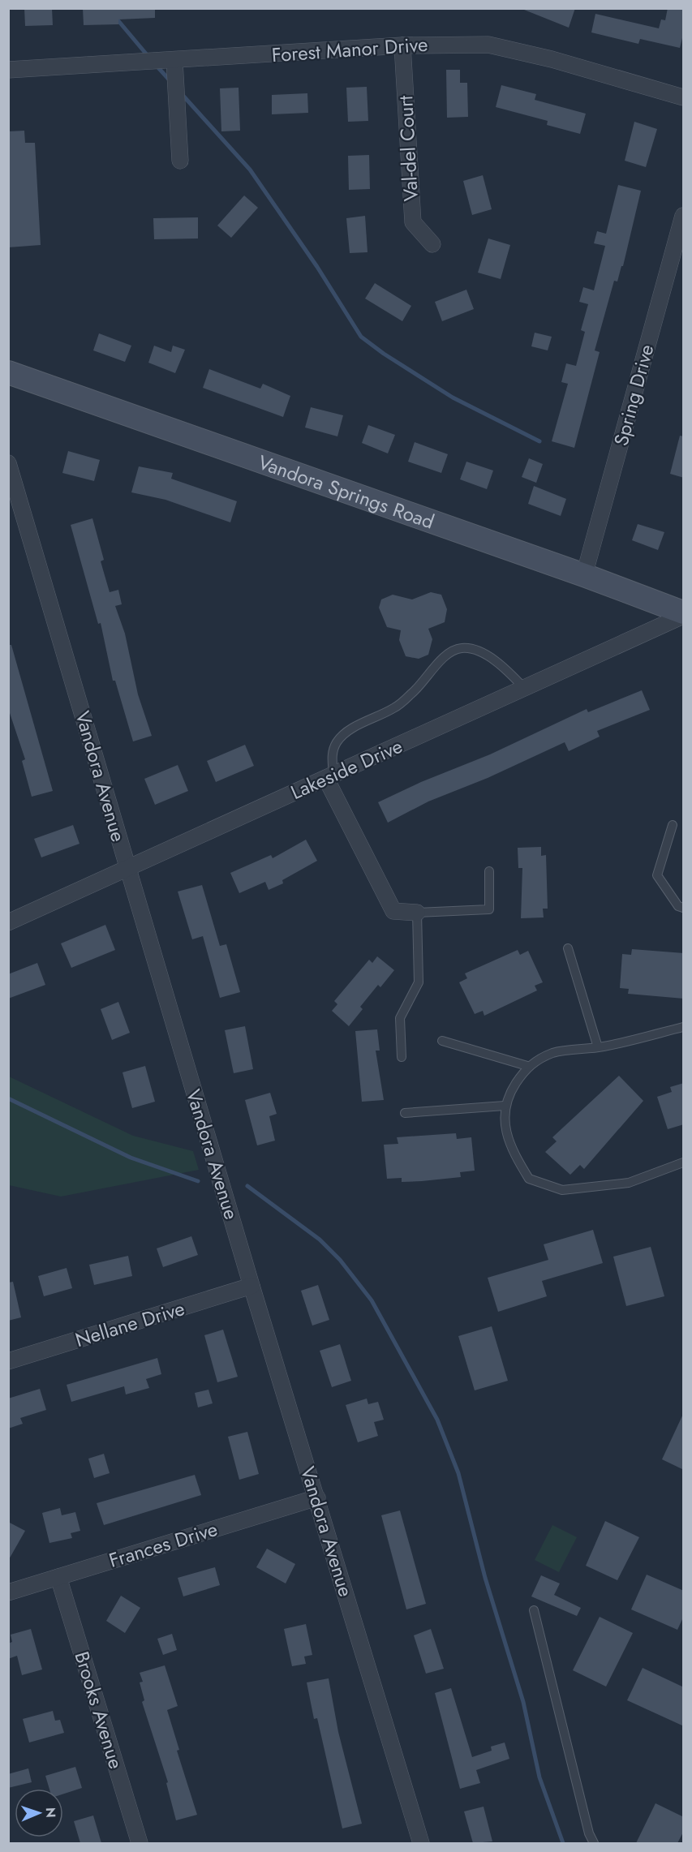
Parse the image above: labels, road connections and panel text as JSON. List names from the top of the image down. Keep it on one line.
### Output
{"streets":{"street":["Forest Manor Drive","Val-del Court","Spring Drive","Vandora Springs Road","Lakeside Drive","Vandora Avenue","Nellane Drive","Frances Drive","Brooks Avenue"]},"crossings":[["Forest Manor Drive","Val-del Court"],["Spring Drive","Vandora Springs Road"],["Vandora Springs Road","Lakeside Drive"],["Lakeside Drive","Vandora Avenue"],["Vandora Avenue","Nellane Drive"],["Vandora Avenue","Frances Drive"],["Frances Drive","Brooks Avenue"]],"north":"right"}
